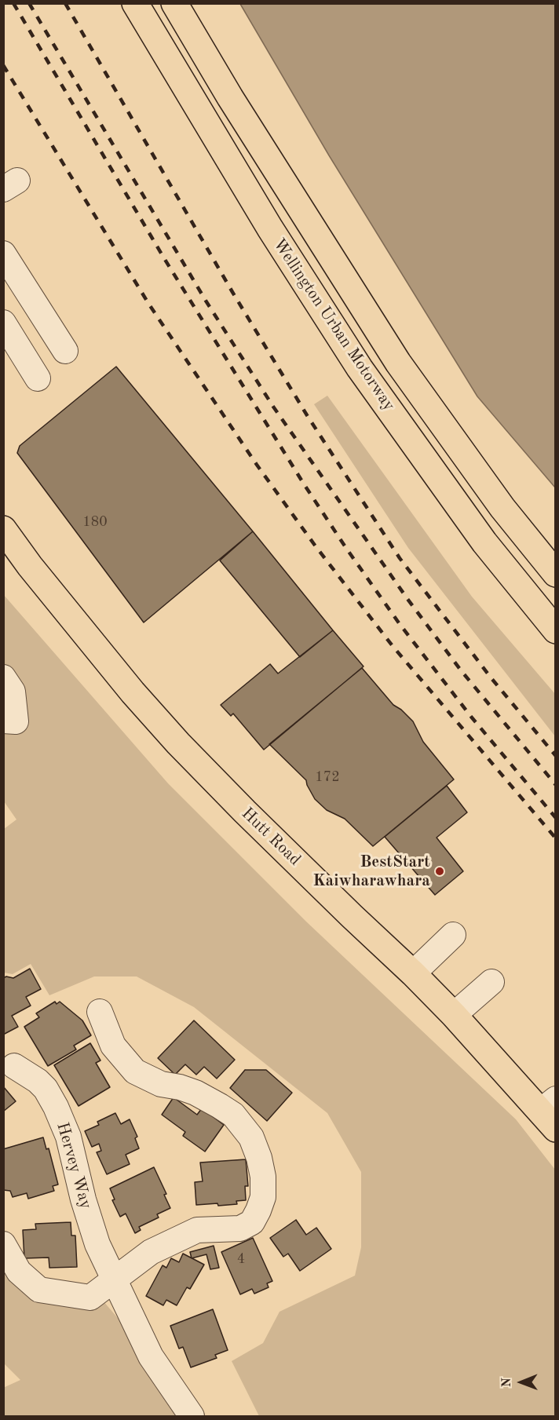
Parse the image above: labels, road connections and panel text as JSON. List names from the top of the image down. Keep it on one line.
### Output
{"streets":{"main road":["Wellington Urban Motorway","Hutt Road"],"street":["Hervey Way"]},"places":["BestStart Kaiwharawhara"],"house_numbers":["180","172","4"],"north":"left"}
